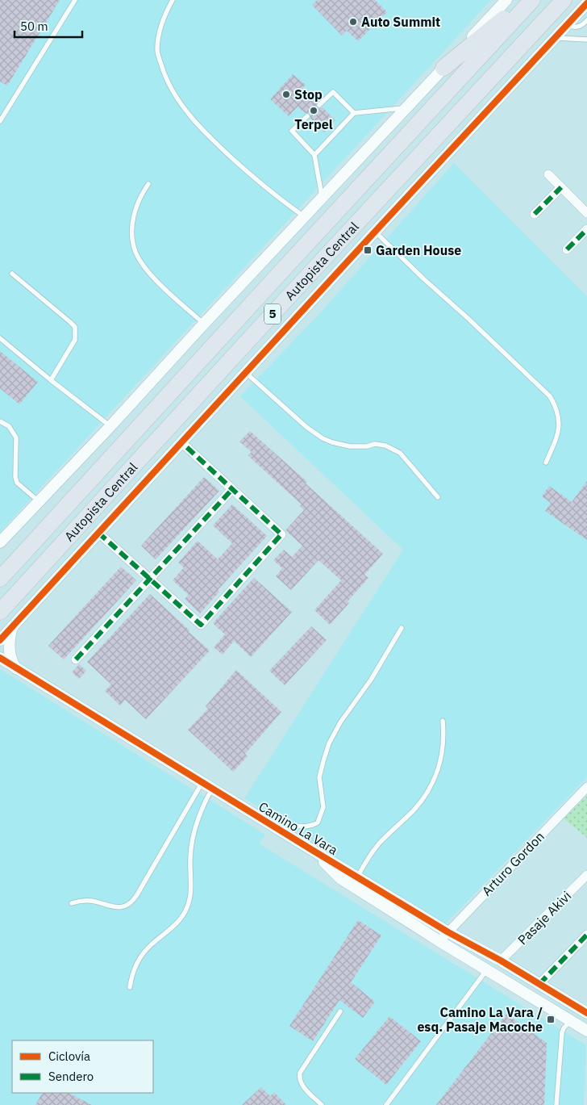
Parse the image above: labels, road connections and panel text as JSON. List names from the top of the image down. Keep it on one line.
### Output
{"streets":{"highway":["Autopista Central","5"],"street":["Camino La Vara","Arturo Gordon","Pasaje Akivi"]},"crossings":[["Camino La Vara","Arturo Gordon"],["Camino La Vara","Pasaje Akivi"]],"places":{"other":["Auto Summit","Stop","Terpel"],"transit":["Garden House","Camino La Vara / esq. Pasaje Macoche"]},"legend":["Ciclovía","Sendero"],"scale_bar":"50 m"}
